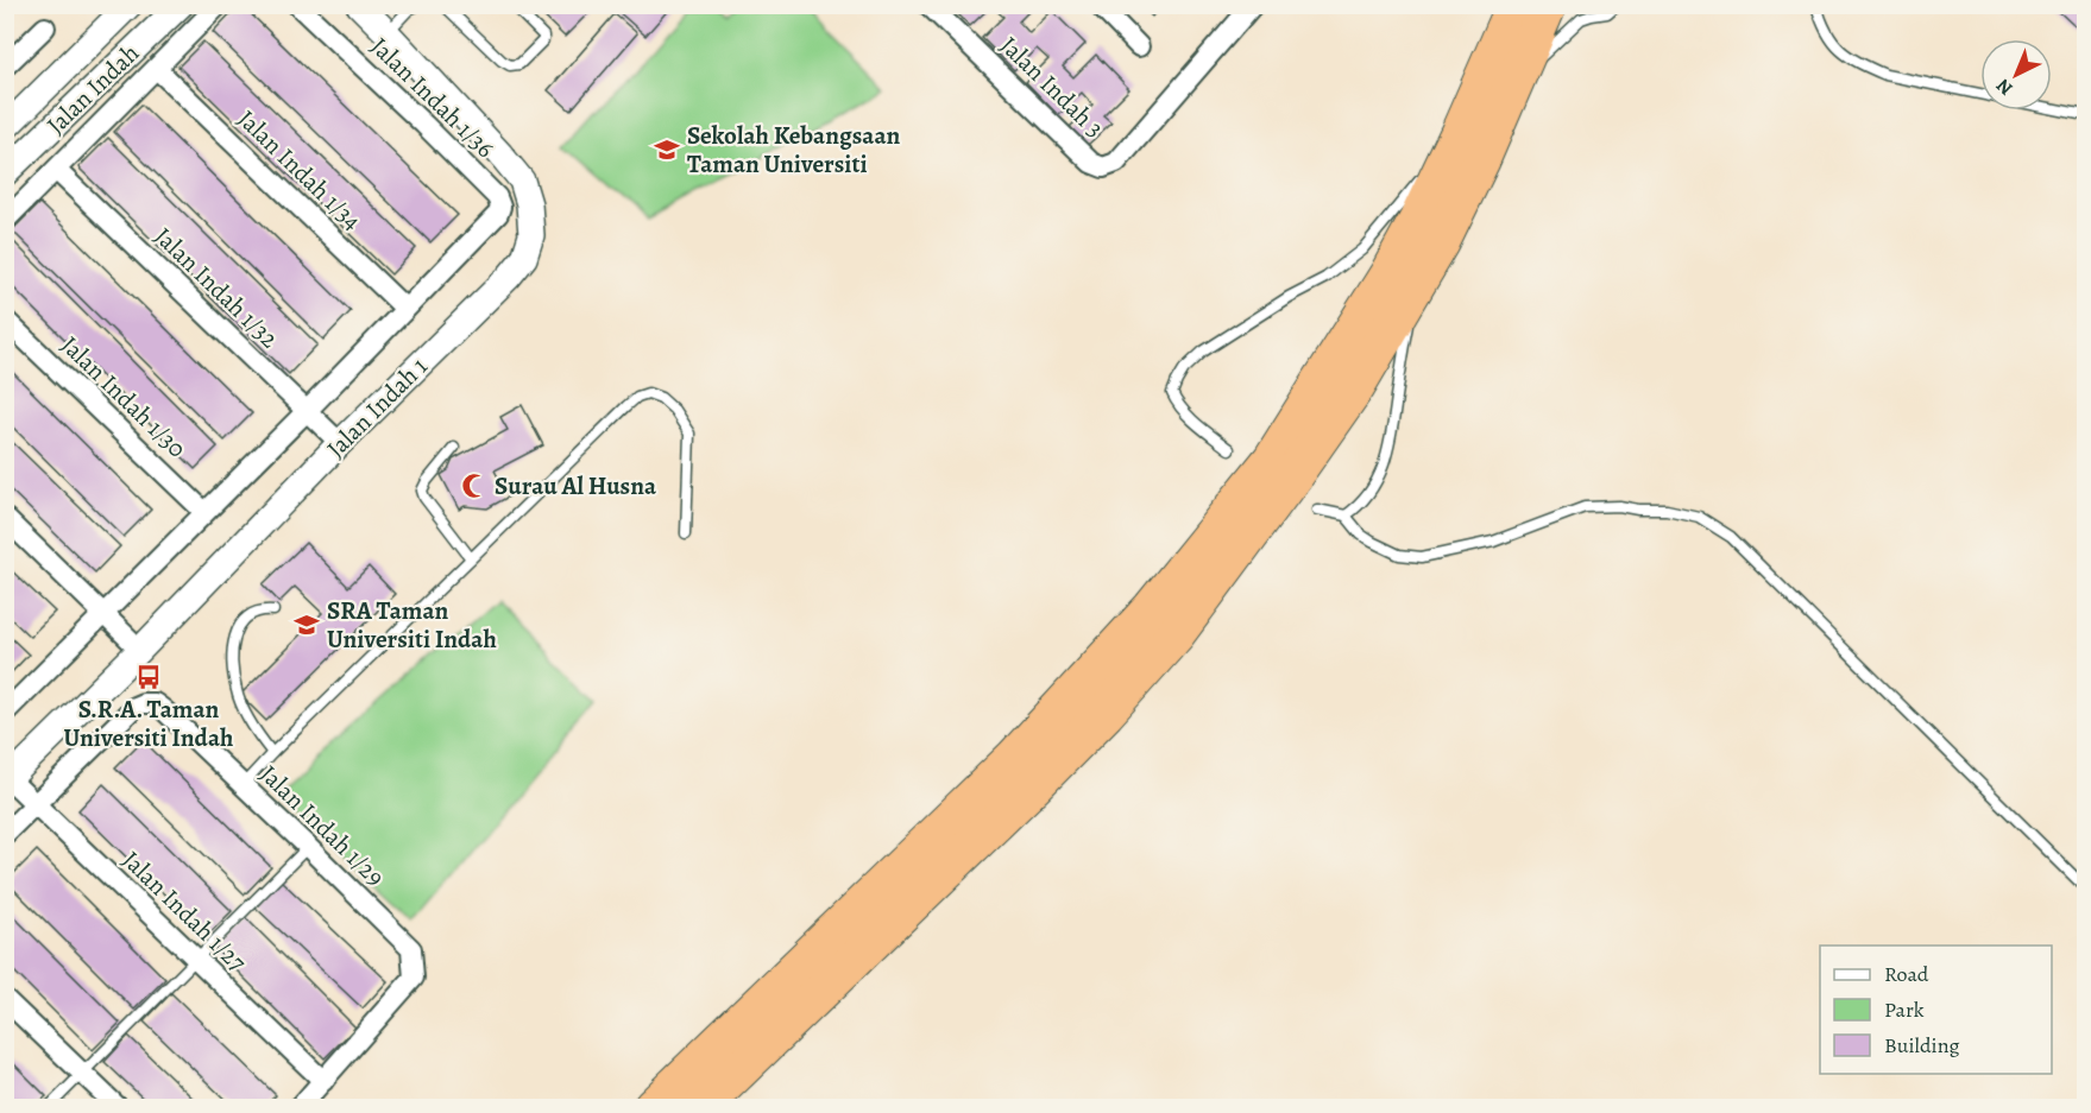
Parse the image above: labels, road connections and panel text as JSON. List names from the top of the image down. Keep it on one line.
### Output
{"streets":{"street":["Jalan Indah 3","Jalan Indah","Jalan Indah 1/36","Jalan Indah 1/34","Jalan Indah 1/32","Jalan Indah 1/30","Jalan Indah 1","Jalan Indah 1/29","Jalan Indah 1/27"]},"crossings":[["Jalan Indah 1/36","Jalan Indah 1/34"],["Jalan Indah 1/36","Jalan Indah 1/32"],["Jalan Indah 1/36","Jalan Indah 1/30"],["Jalan Indah 1/32","Jalan Indah 1"],["Jalan Indah 1","Jalan Indah 1/27"],["Jalan Indah 1/29","Jalan Indah 1/27"]],"places":{"school or university":["Sekolah Kebangsaan Taman Universiti","SRA Taman Universiti Indah"],"mosque":["Surau Al Husna"],"bus stop":["S.R.A. Taman Universiti Indah"]},"legend":["Road","Park","Building"],"north":"bottom left"}
